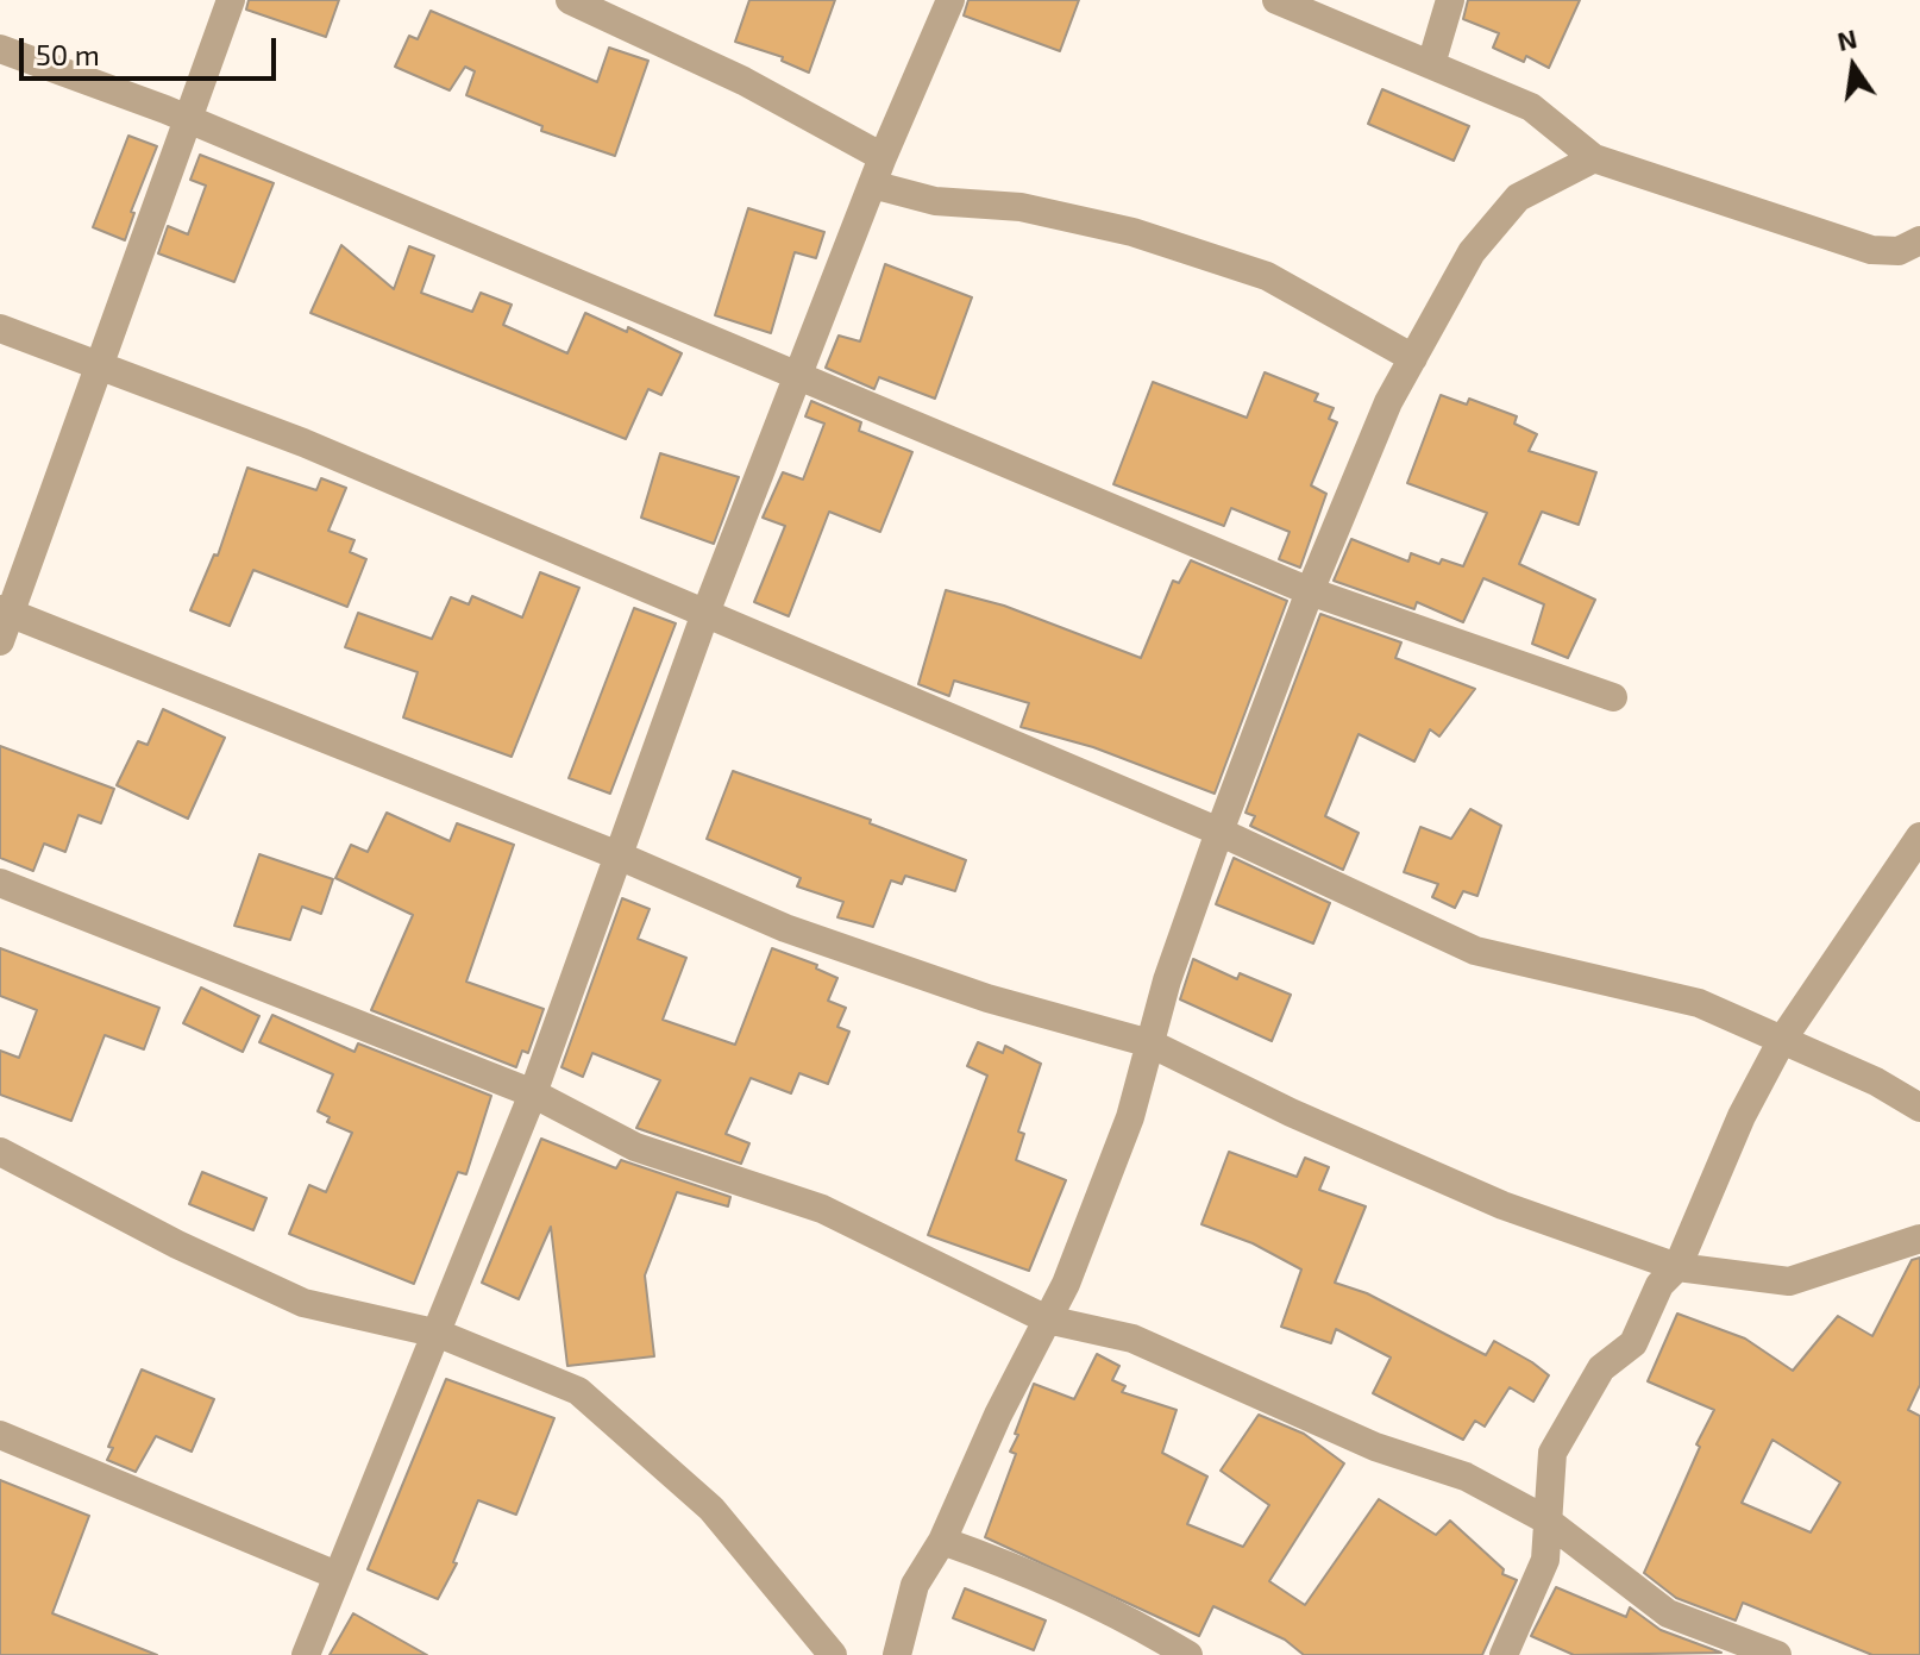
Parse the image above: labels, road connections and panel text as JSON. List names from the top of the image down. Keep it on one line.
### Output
{"scale_bar":"50 m","north":"top"}
